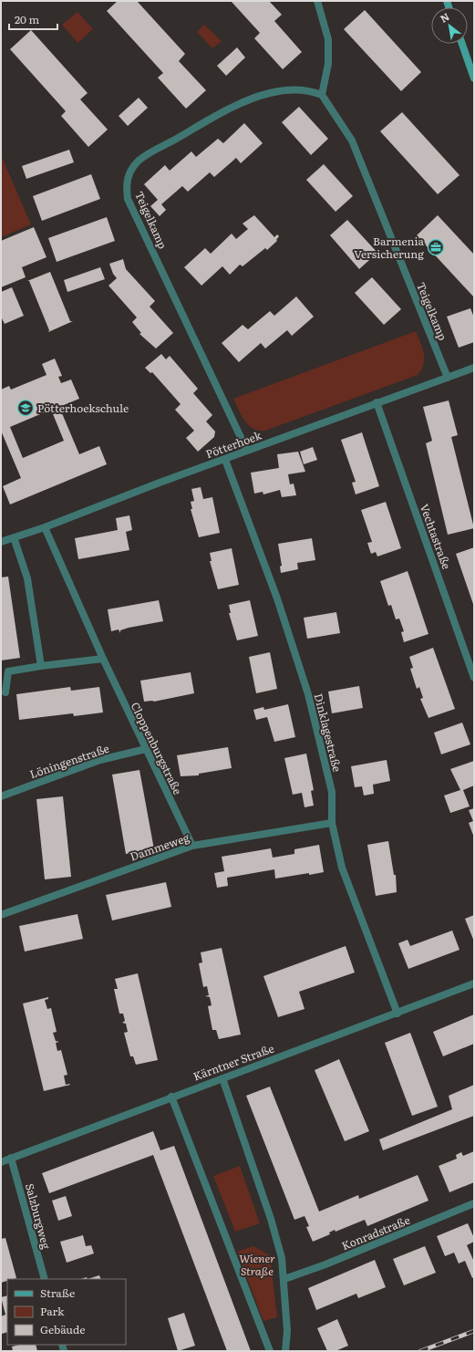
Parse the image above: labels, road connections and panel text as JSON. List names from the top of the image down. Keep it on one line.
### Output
{"streets":{"street":["Teigelkamp","Pötterhoek","Vechtastraße","Dinklagestraße","Cloppenburgstraße","Löningenstraße","Dammeweg","Kärntner Straße","Salzburgweg","Konradstraße"]},"crossings":[["Teigelkamp","Pötterhoek"],["Pötterhoek","Vechtastraße"],["Pötterhoek","Dinklagestraße"],["Pötterhoek","Cloppenburgstraße"],["Dinklagestraße","Dammeweg"],["Dinklagestraße","Kärntner Straße"],["Cloppenburgstraße","Löningenstraße"],["Cloppenburgstraße","Dammeweg"],["Kärntner Straße","Salzburgweg"]],"parks":["Wiener Straße"],"places":{"office":["Barmenia Versicherung"],"school or university":["Pötterhoekschule"]},"legend":["Straße","Park","Gebäude"],"scale_bar":"20 m","north":"top left"}
